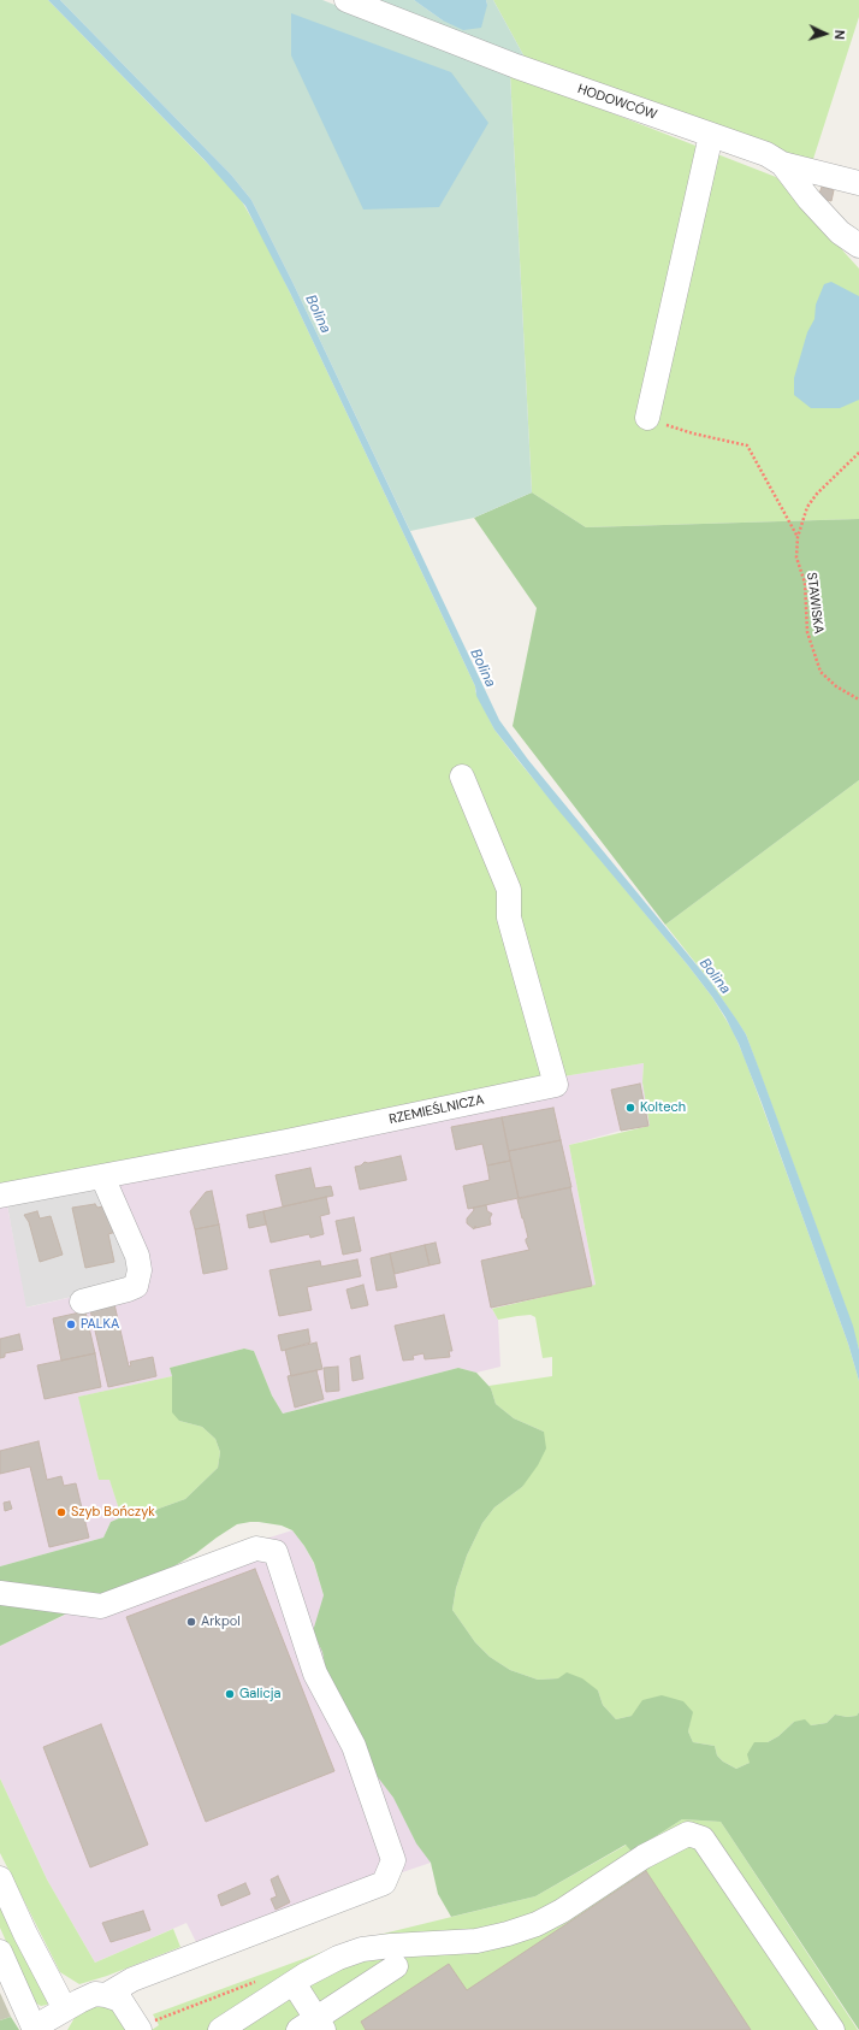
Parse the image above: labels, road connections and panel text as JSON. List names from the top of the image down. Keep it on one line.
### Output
{"streets":{"street":["HODOWCÓW","RZEMIEŚLNICZA"],"path":["STAWISKA"]},"water":["Bolina"],"places":["Koltech","PALKA","Szyb Bończyk","Arkpol","Galicja"],"north":"right"}
